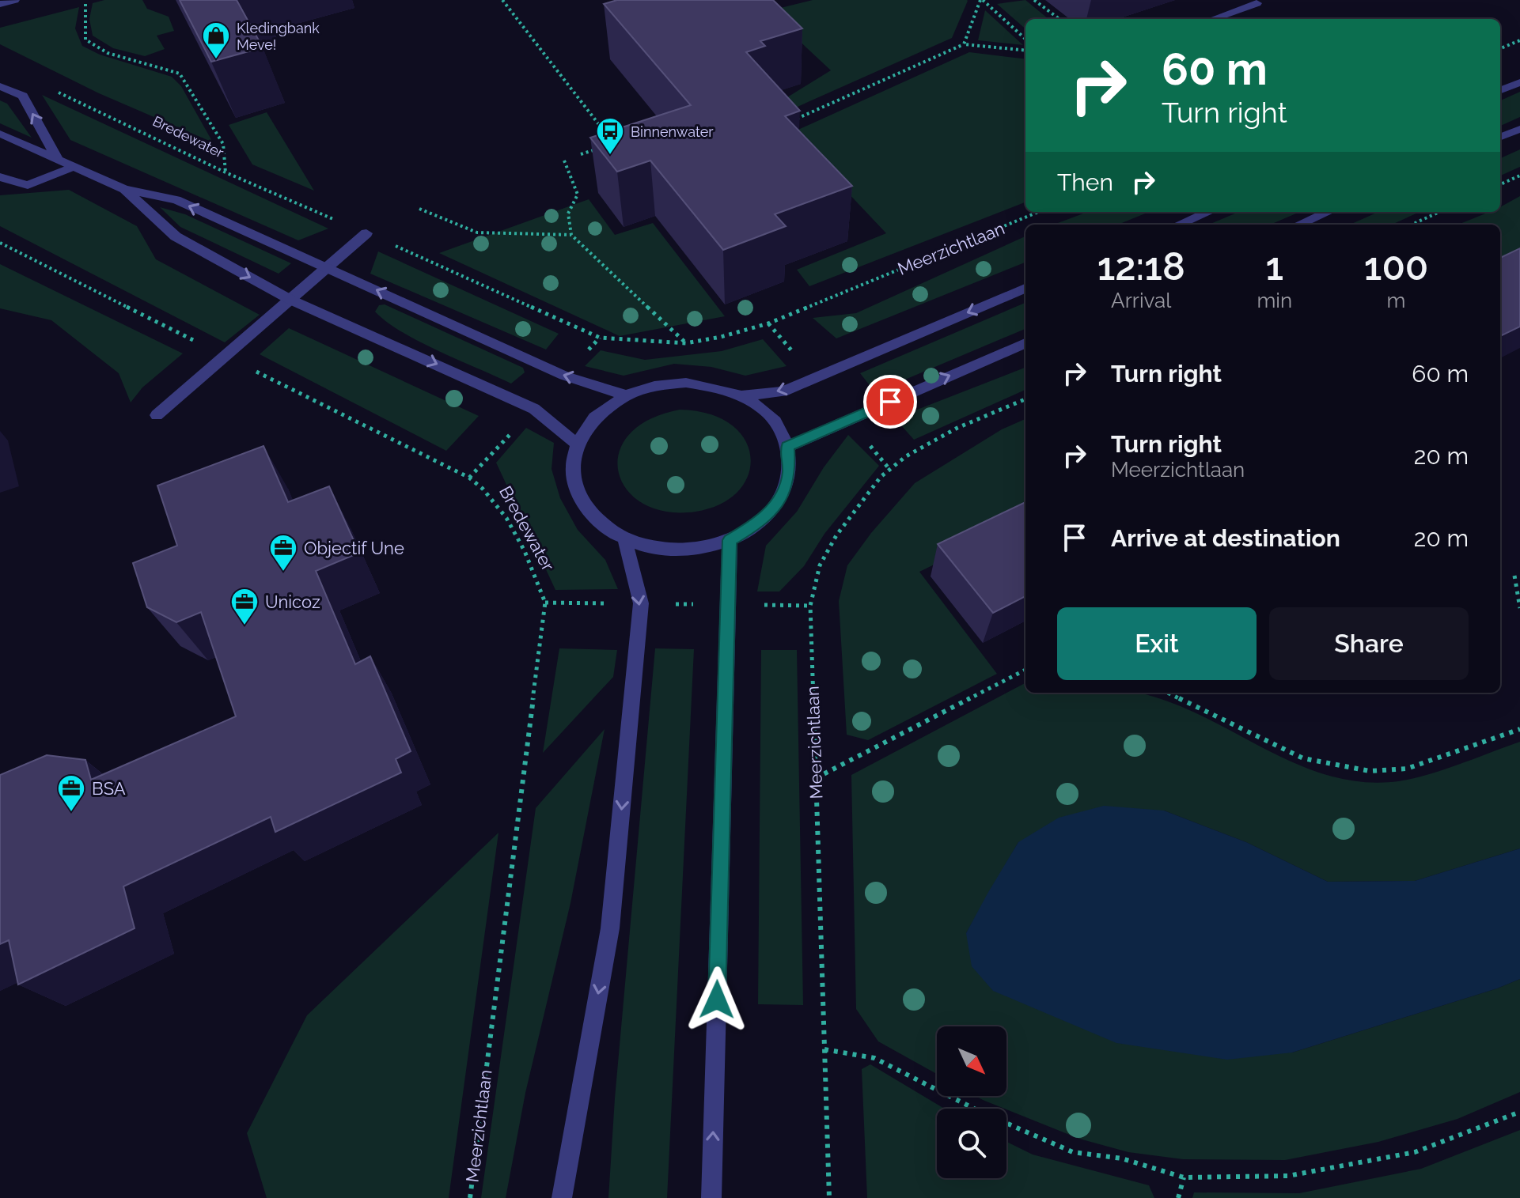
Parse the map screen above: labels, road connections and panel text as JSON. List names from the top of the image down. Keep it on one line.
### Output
{"streets":{"path":["Bredewater","Meerzichtlaan"]},"crossings":[["Bredewater","Meerzichtlaan"]],"places":{"shop":["Kledingbank Meve!"],"bus stop":["Binnenwater"],"office":["Objectif Une","Unicoz","BSA"]},"north":"bottom right","page":{"turn":["60 m","Turn right"],"then":"Then","eta":["12:18","Arrival","1","min","100","m"],"list":[{"name":"Turn right","value":"60 m"},{"name":"Turn right","note":"Meerzichtlaan","value":"20 m"},{"name":"Arrive at destination","value":"20 m"}],"buttons":["Exit","Share"]}}
